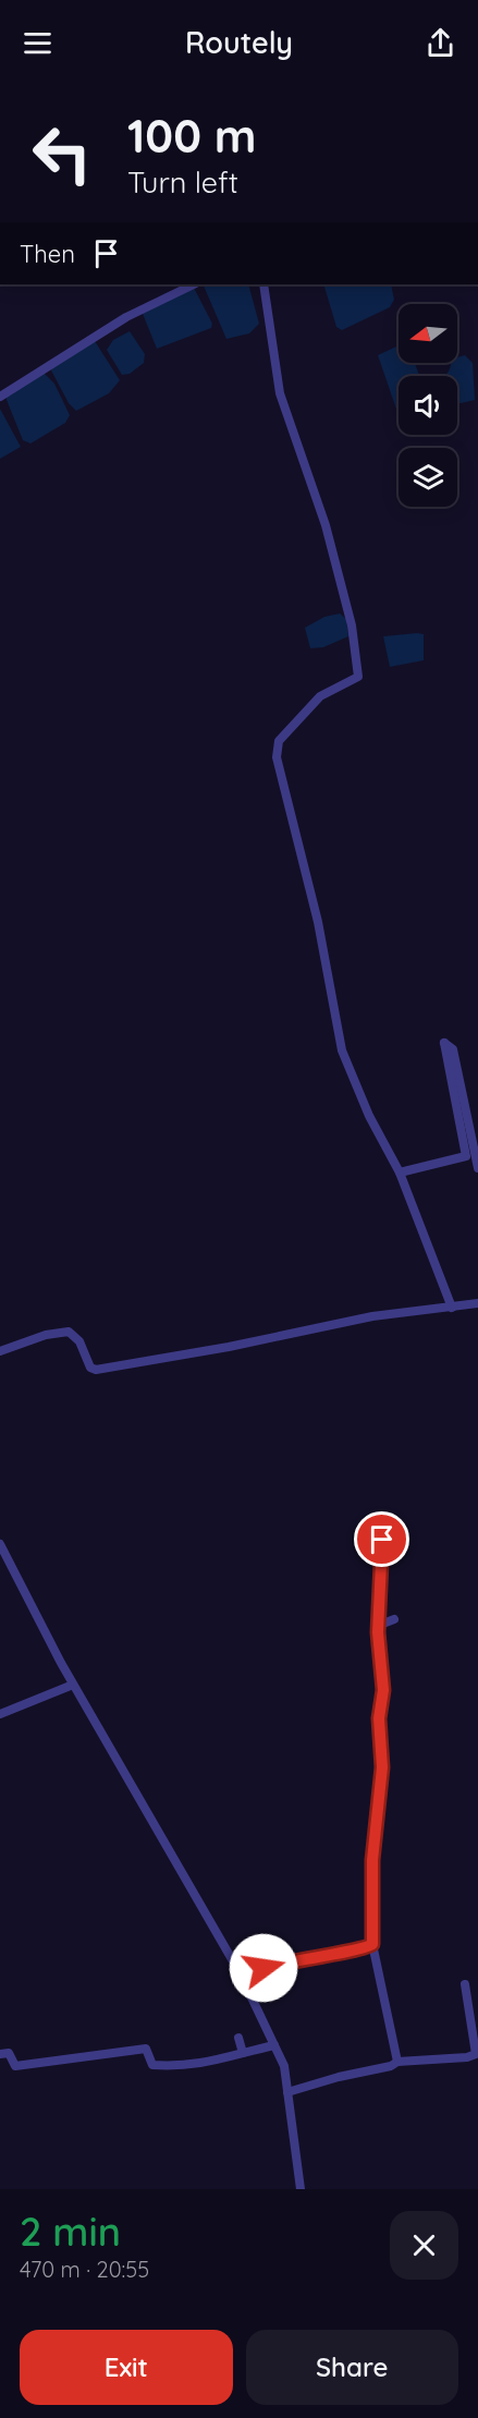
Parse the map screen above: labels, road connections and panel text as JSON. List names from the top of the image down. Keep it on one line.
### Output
{"north":"left","page":{"header":"Routely","turn":["100 m","Turn left"],"then":"Then","heading":["2 min","470 m · 20:55"],"buttons":["Exit","Share"]}}
